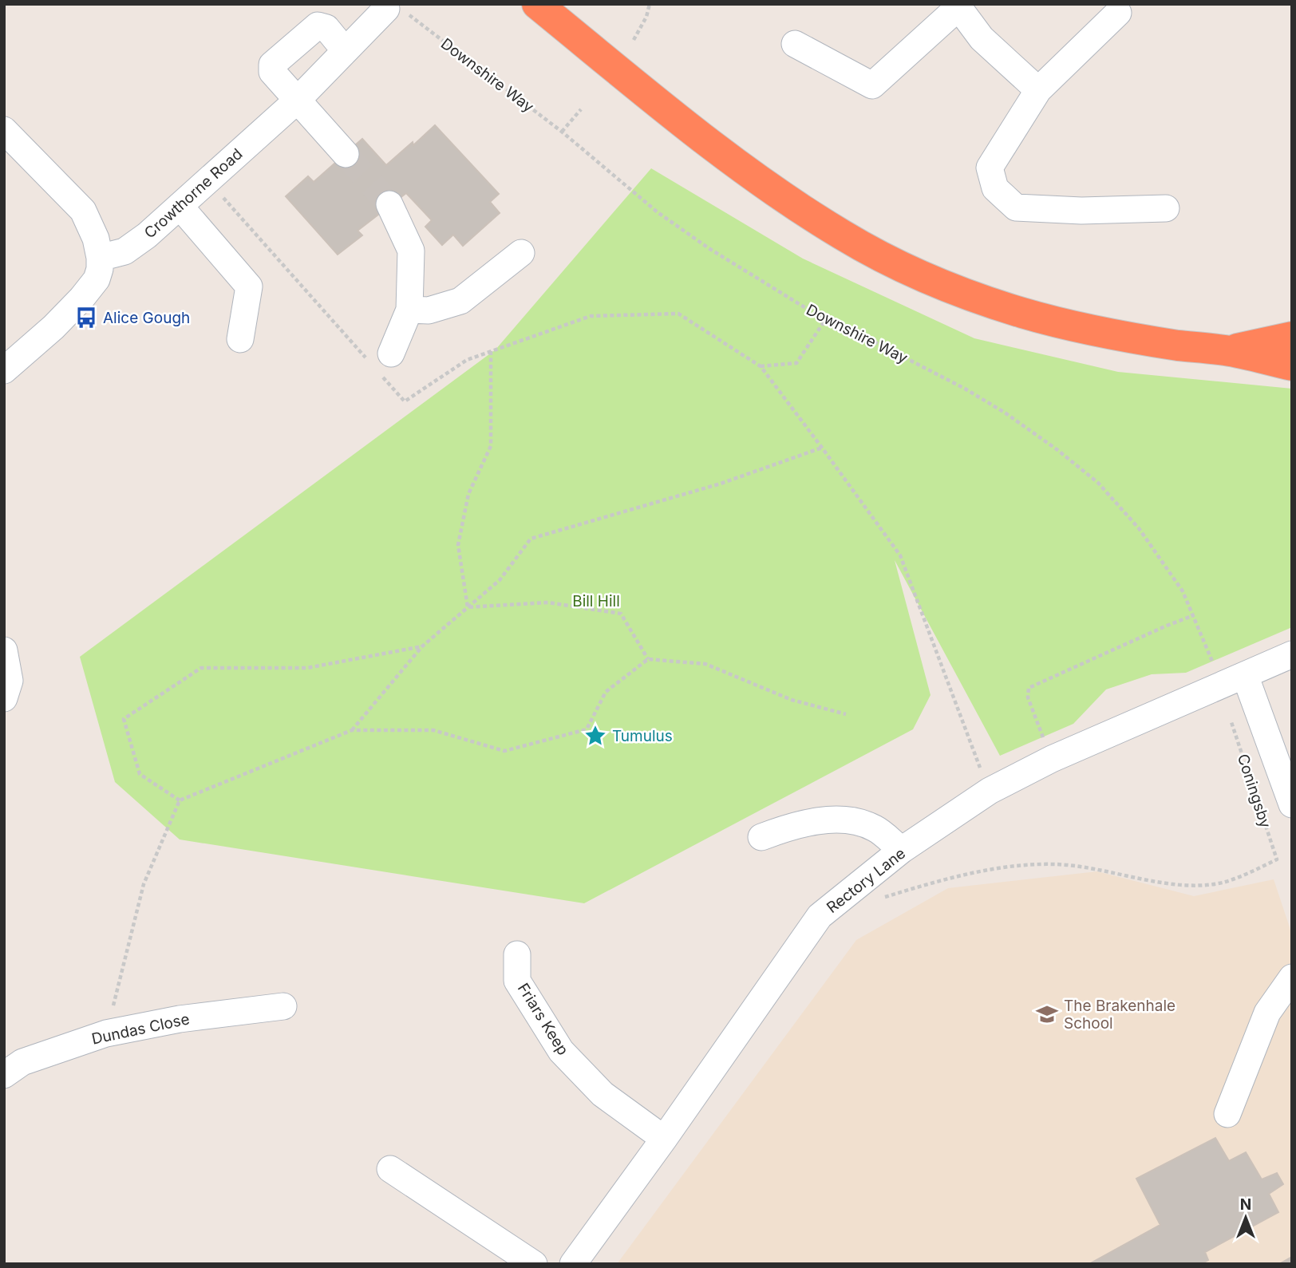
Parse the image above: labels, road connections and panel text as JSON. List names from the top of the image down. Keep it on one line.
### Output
{"streets":{"street":["Crowthorne Road","Coningsby","Rectory Lane","Friars Keep","Dundas Close"],"path":["Downshire Way"]},"crossings":[["Downshire Way","Crowthorne Road"],["Coningsby","Rectory Lane"],["Rectory Lane","Friars Keep"]],"parks":["Bill Hill"],"places":{"bus stop":["Alice Gough"],"place":["Tumulus"],"school or university":["The Brakenhale School"]},"north":"top"}
